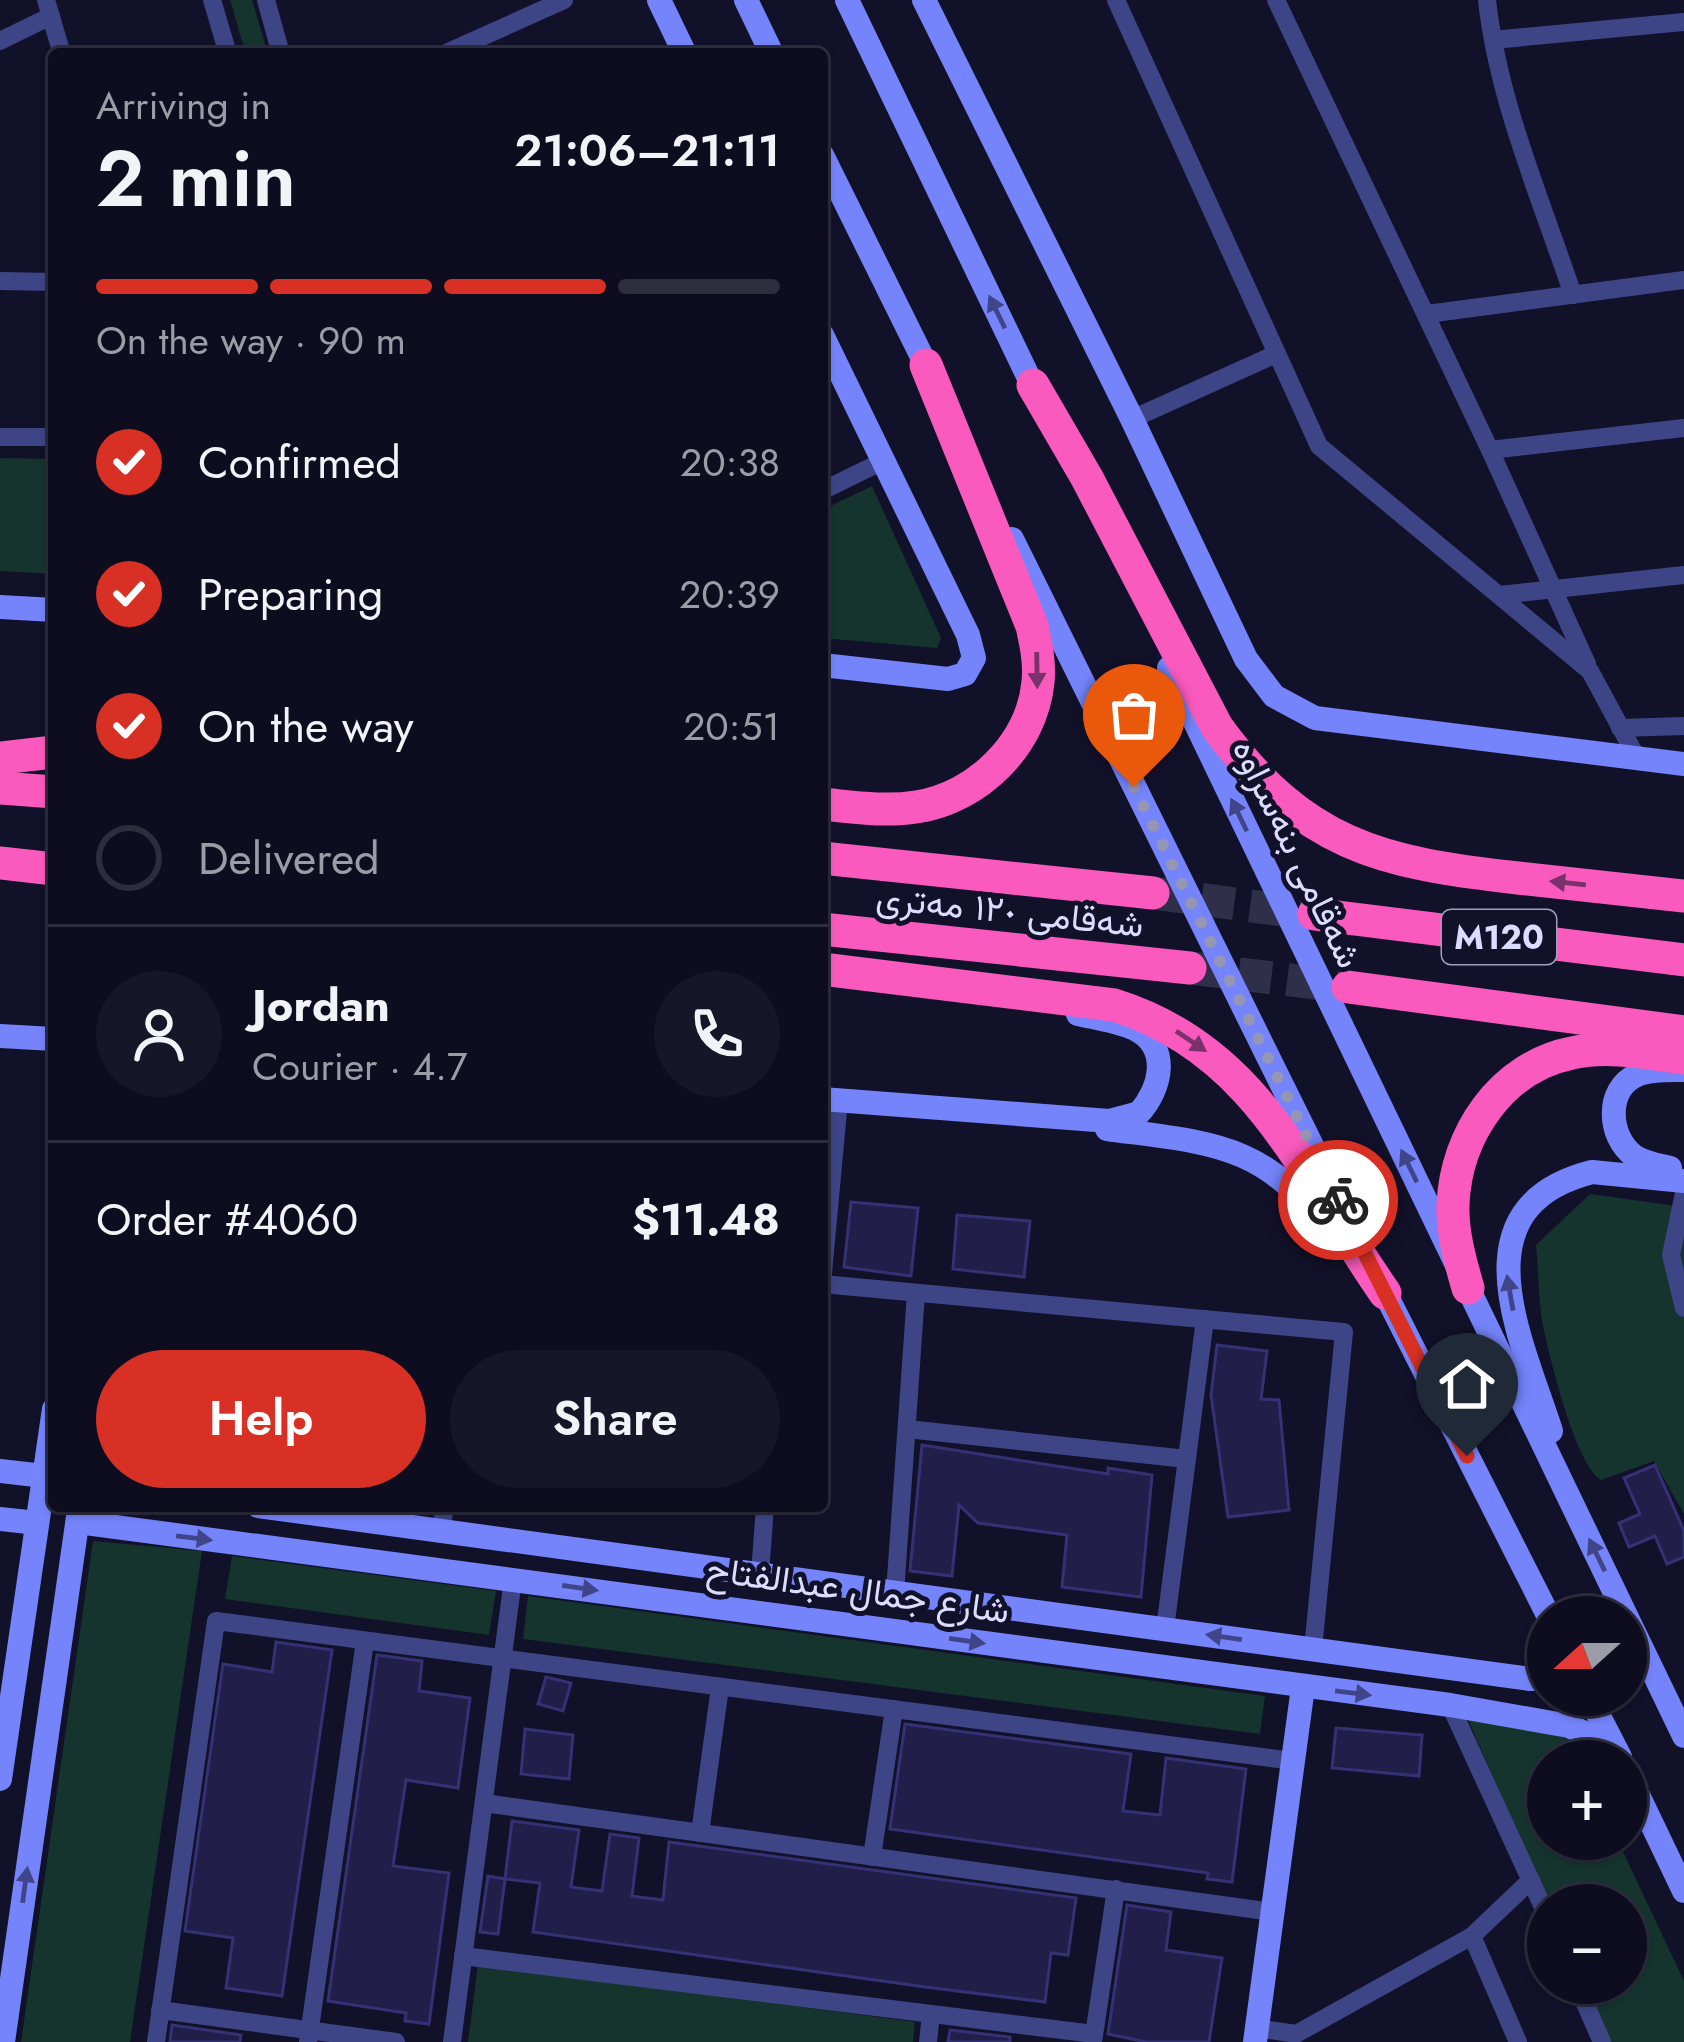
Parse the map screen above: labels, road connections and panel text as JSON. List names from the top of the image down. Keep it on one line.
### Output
{"streets":{"highway":["شەقامی ١٢٠ مەتری","M120"],"main road":["شەقامی بنەسراوە","شارع جمال عبدالفتاح"]},"north":"left","page":{"heading":["2 min","Arriving in","21:06–21:11"],"panel":["Jordan","Courier · 4.7","Order #4060","$11.48"],"bar":"On the way · 90 m","list":[["Confirmed","20:38"],["Preparing","20:39"],["On the way","20:51"],"Delivered"],"buttons":["Help","Share"],"map_buttons":["+","−"]}}
